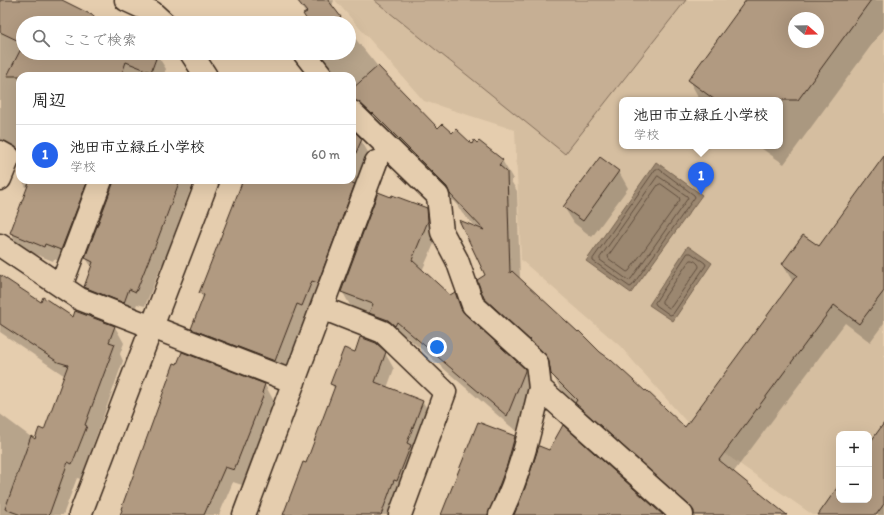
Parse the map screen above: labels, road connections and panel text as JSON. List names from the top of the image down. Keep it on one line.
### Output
{"north":"right","page":{"search":"ここで検索","heading":"周辺","popup":["池田市立緑丘小学校","学校"],"list":[{"mark":"1","name":"池田市立緑丘小学校","note":"学校","value":"60 m"}],"pins":"1","map_buttons":["+","−"]}}
